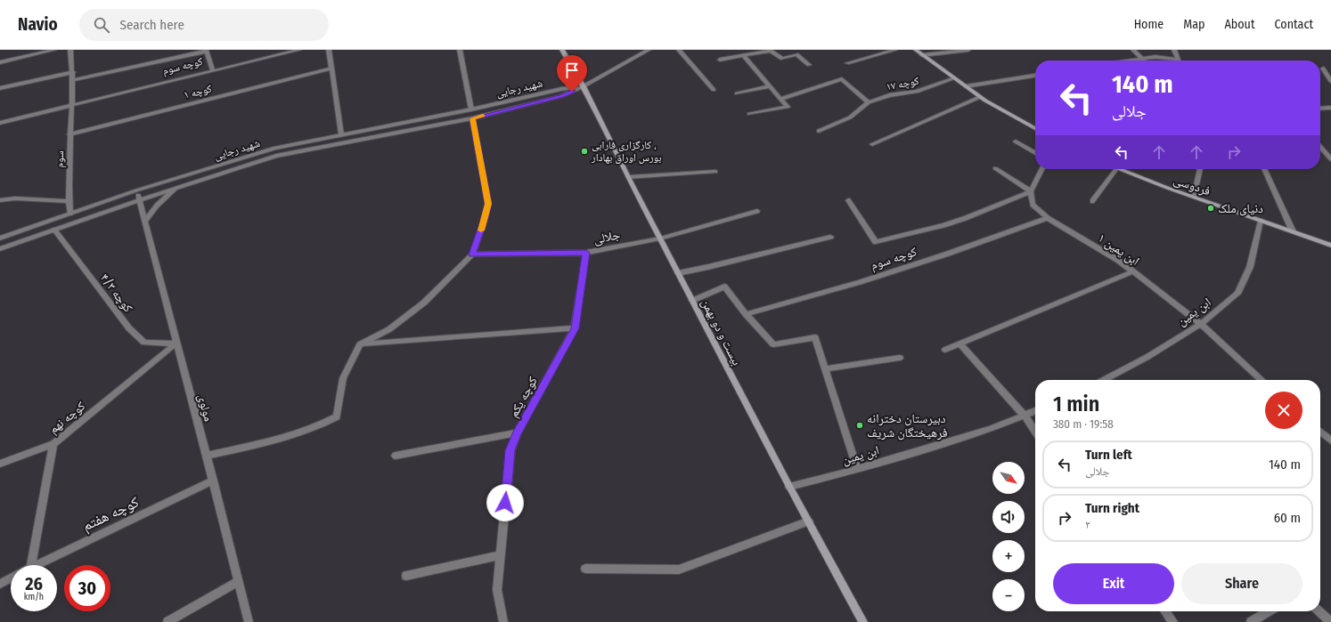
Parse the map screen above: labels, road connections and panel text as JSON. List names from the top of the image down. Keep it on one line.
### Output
{"streets":{"main road":["فردوسی","بیست و دو بهمن"],"street":["کوچه سوم","۱۷ کوچه","شهید رجایی","۱ کوچه","سوم","جلالی","ابن یمین ۱","کوچه ۴/۳","ابن یمین","کوچه یکم","مولوی","کوچه نهم","کوچه هفتم"]},"crossings":[["کوچه سوم","سوم"],["کوچه سوم","ابن یمین ۱"],["شهید رجایی","سوم"],["شهید رجایی","کوچه ۴/۳"],["شهید رجایی","بیست و دو بهمن"],["شهید رجایی","مولوی"],["۱ کوچه","سوم"],["فردوسی","ابن یمین"],["جلالی","بیست و دو بهمن"],["جلالی","کوچه یکم"],["ابن یمین ۱","ابن یمین"],["کوچه ۴/۳","مولوی"],["کوچه ۴/۳","کوچه نهم"],["ابن یمین","بیست و دو بهمن"],["مولوی","کوچه نهم"],["مولوی","کوچه هفتم"]],"places":["کارگزاری فارابی ، بورس اوراق بهادار","دنیای ملک","دبیرستان دخترانه فرهیختگان شریف"],"north":"bottom right","page":{"header":"Navio","search":"Search here","nav":["Home","Map","About","Contact"],"turn":["140 m","جلالی"],"heading":["1 min","380 m · 19:58"],"list":[{"name":"Turn left","note":"جلالی","value":"140 m"},{"name":"Turn right","note":"۲","value":"60 m"}],"map_buttons":["+","−"],"buttons":["Exit","Share"],"speed":"26 km/h","limit":"30"}}
